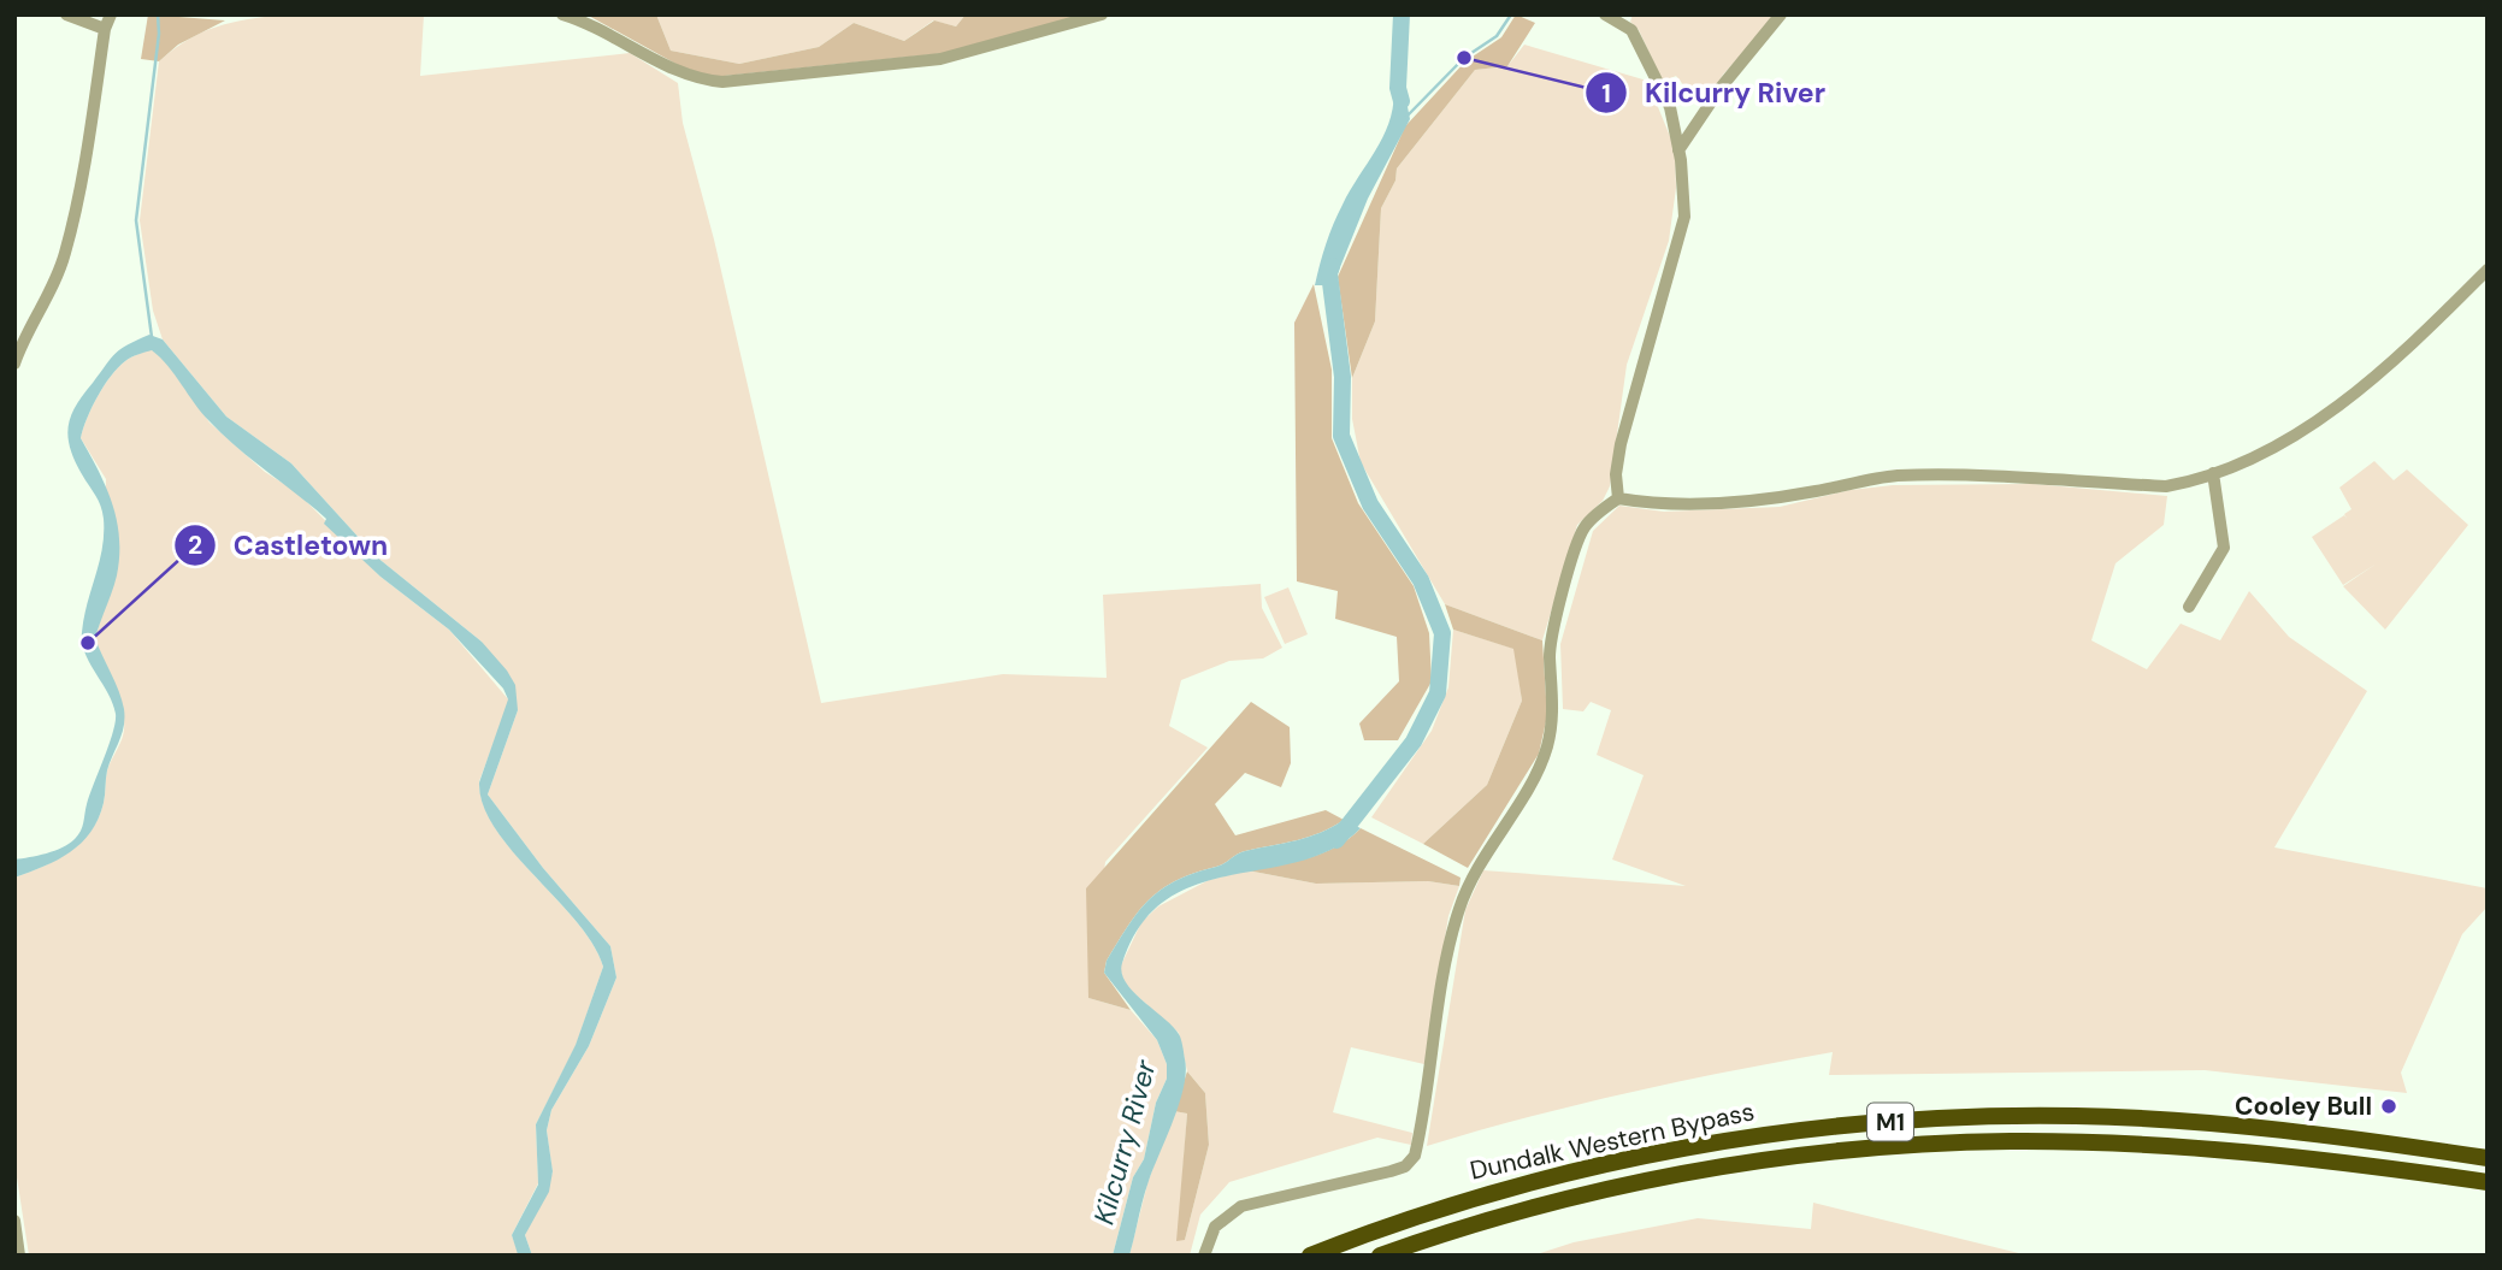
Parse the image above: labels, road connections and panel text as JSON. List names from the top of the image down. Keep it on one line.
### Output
{"streets":{"highway":["M1","Dundalk Western Bypass"]},"water":["Kilcurry River"],"places":["Kilcurry River","Castletown","Cooley Bull"]}
